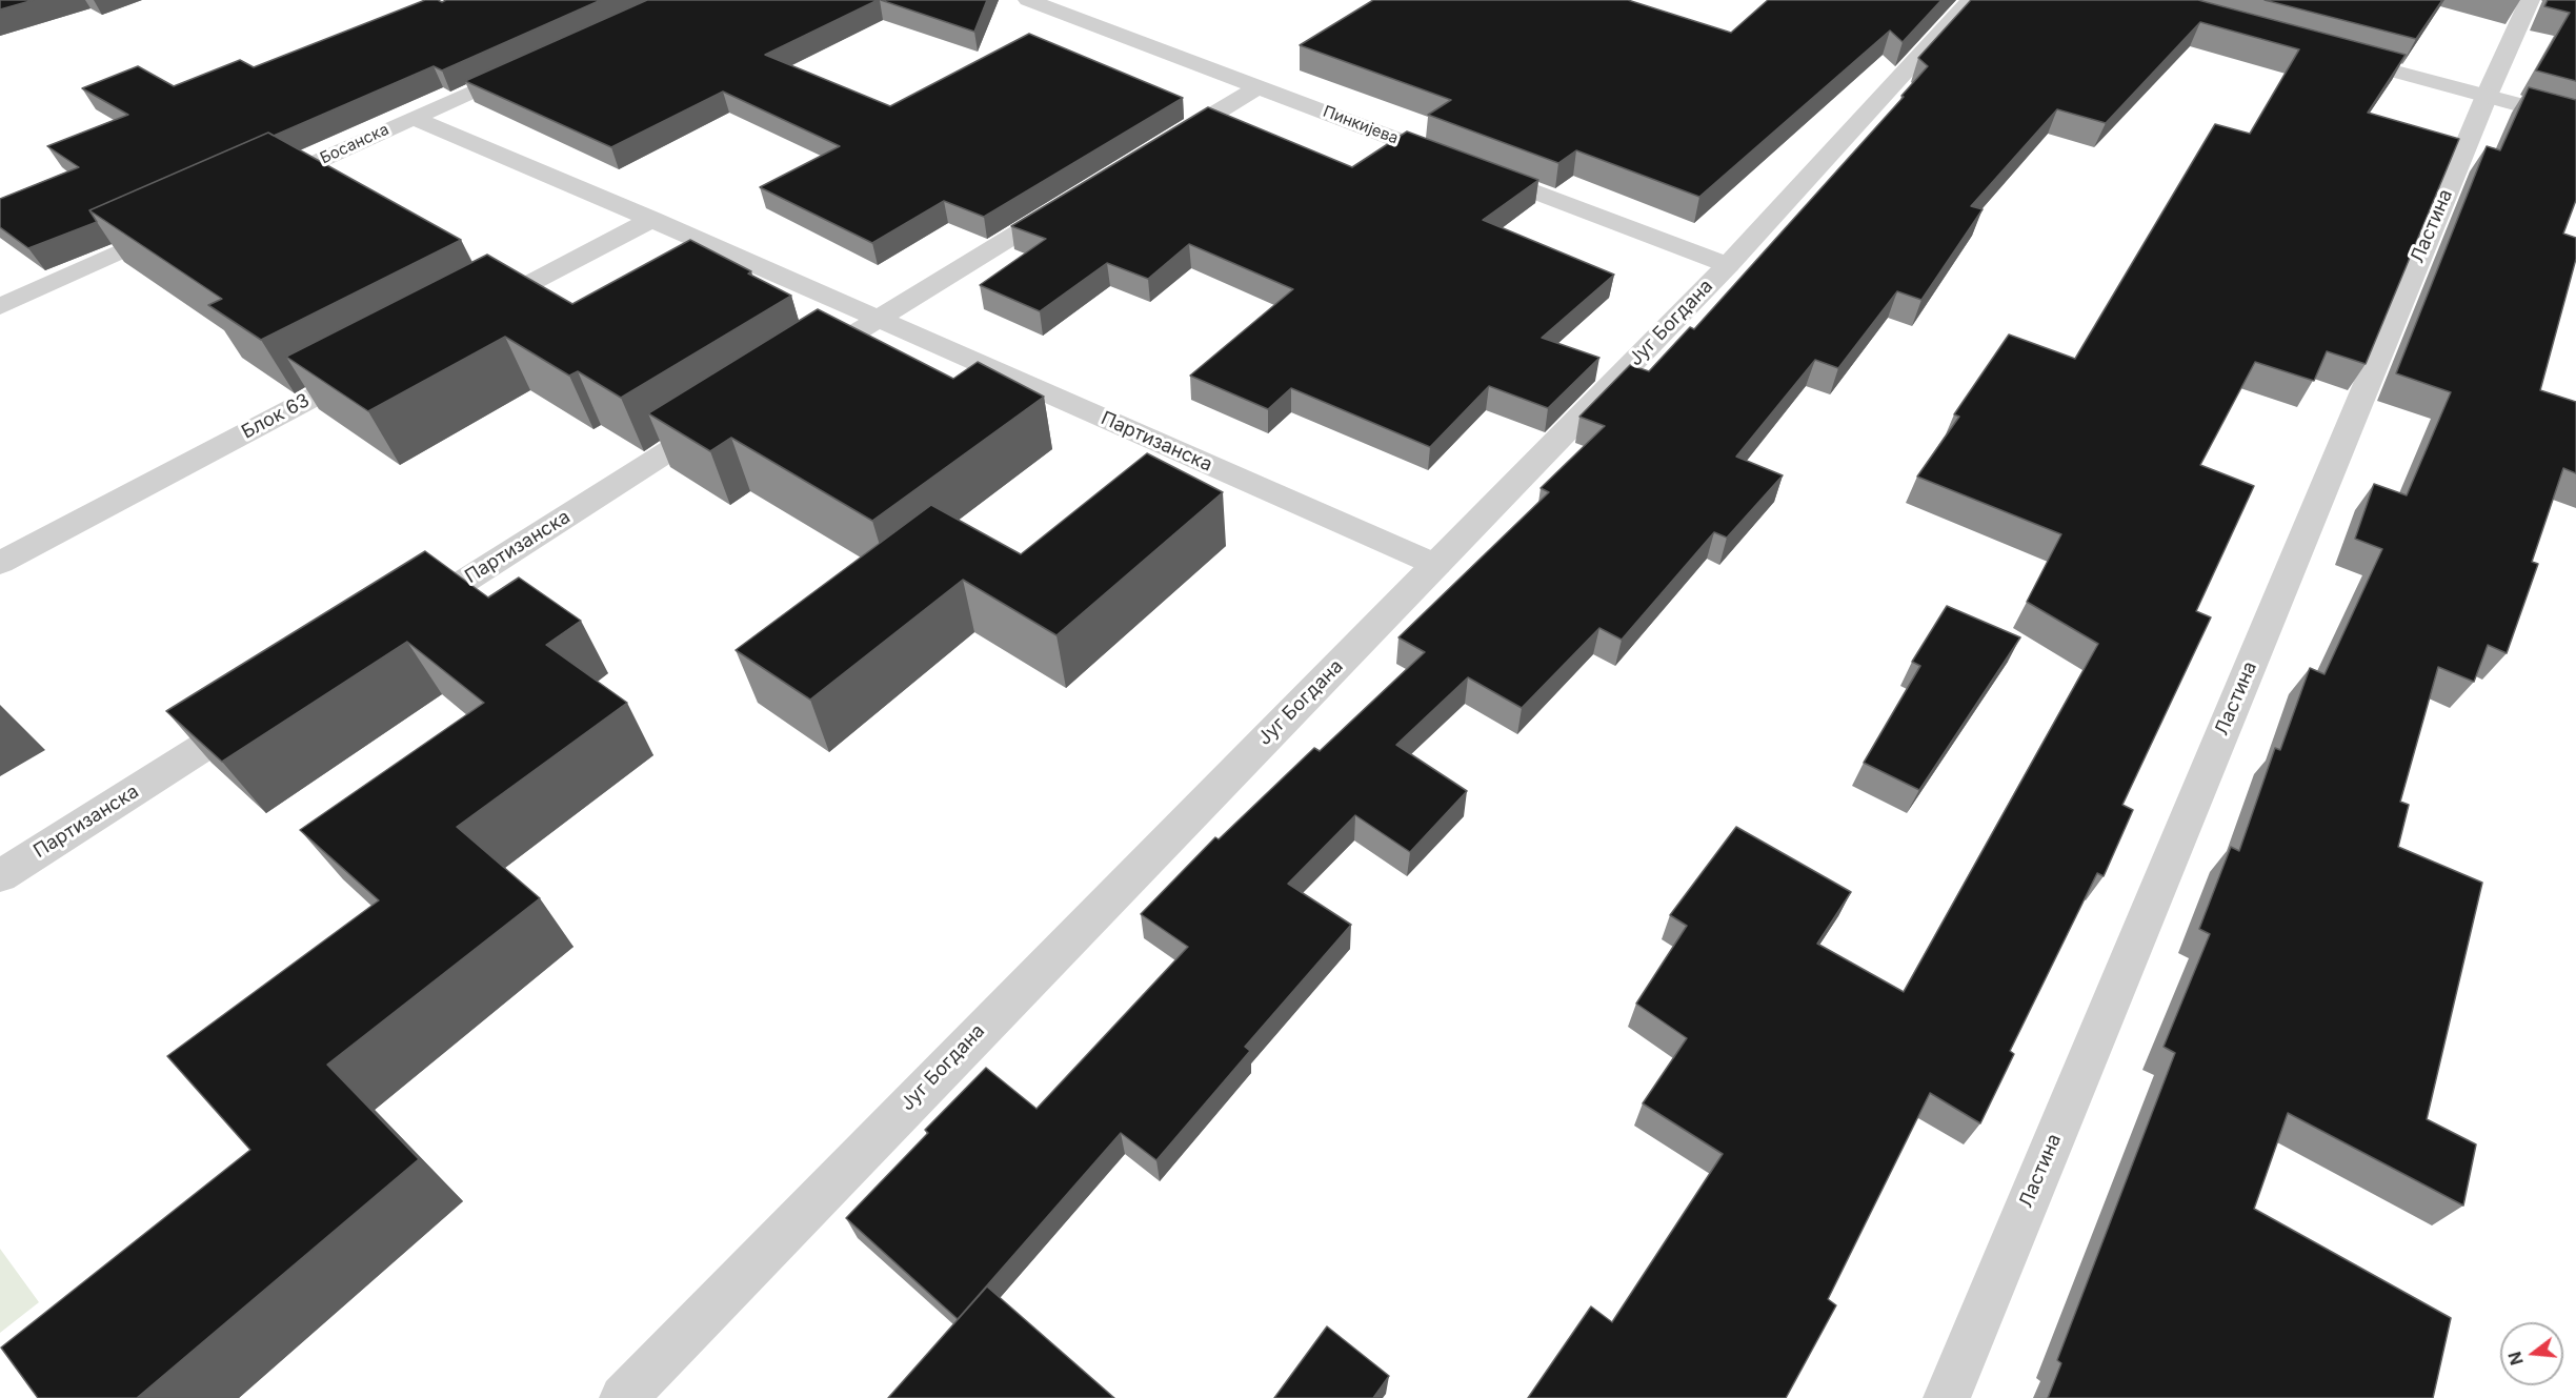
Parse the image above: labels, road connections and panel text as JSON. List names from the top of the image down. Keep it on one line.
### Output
{"streets":{"street":["Пинкијева","Босанска","Ластина","Југ Богдана","Блок 63","Партизанска"]},"crossings":[["Пинкијева","Југ Богдана"],["Босанска","Партизанска"],["Југ Богдана","Партизанска"]],"north":"left"}
